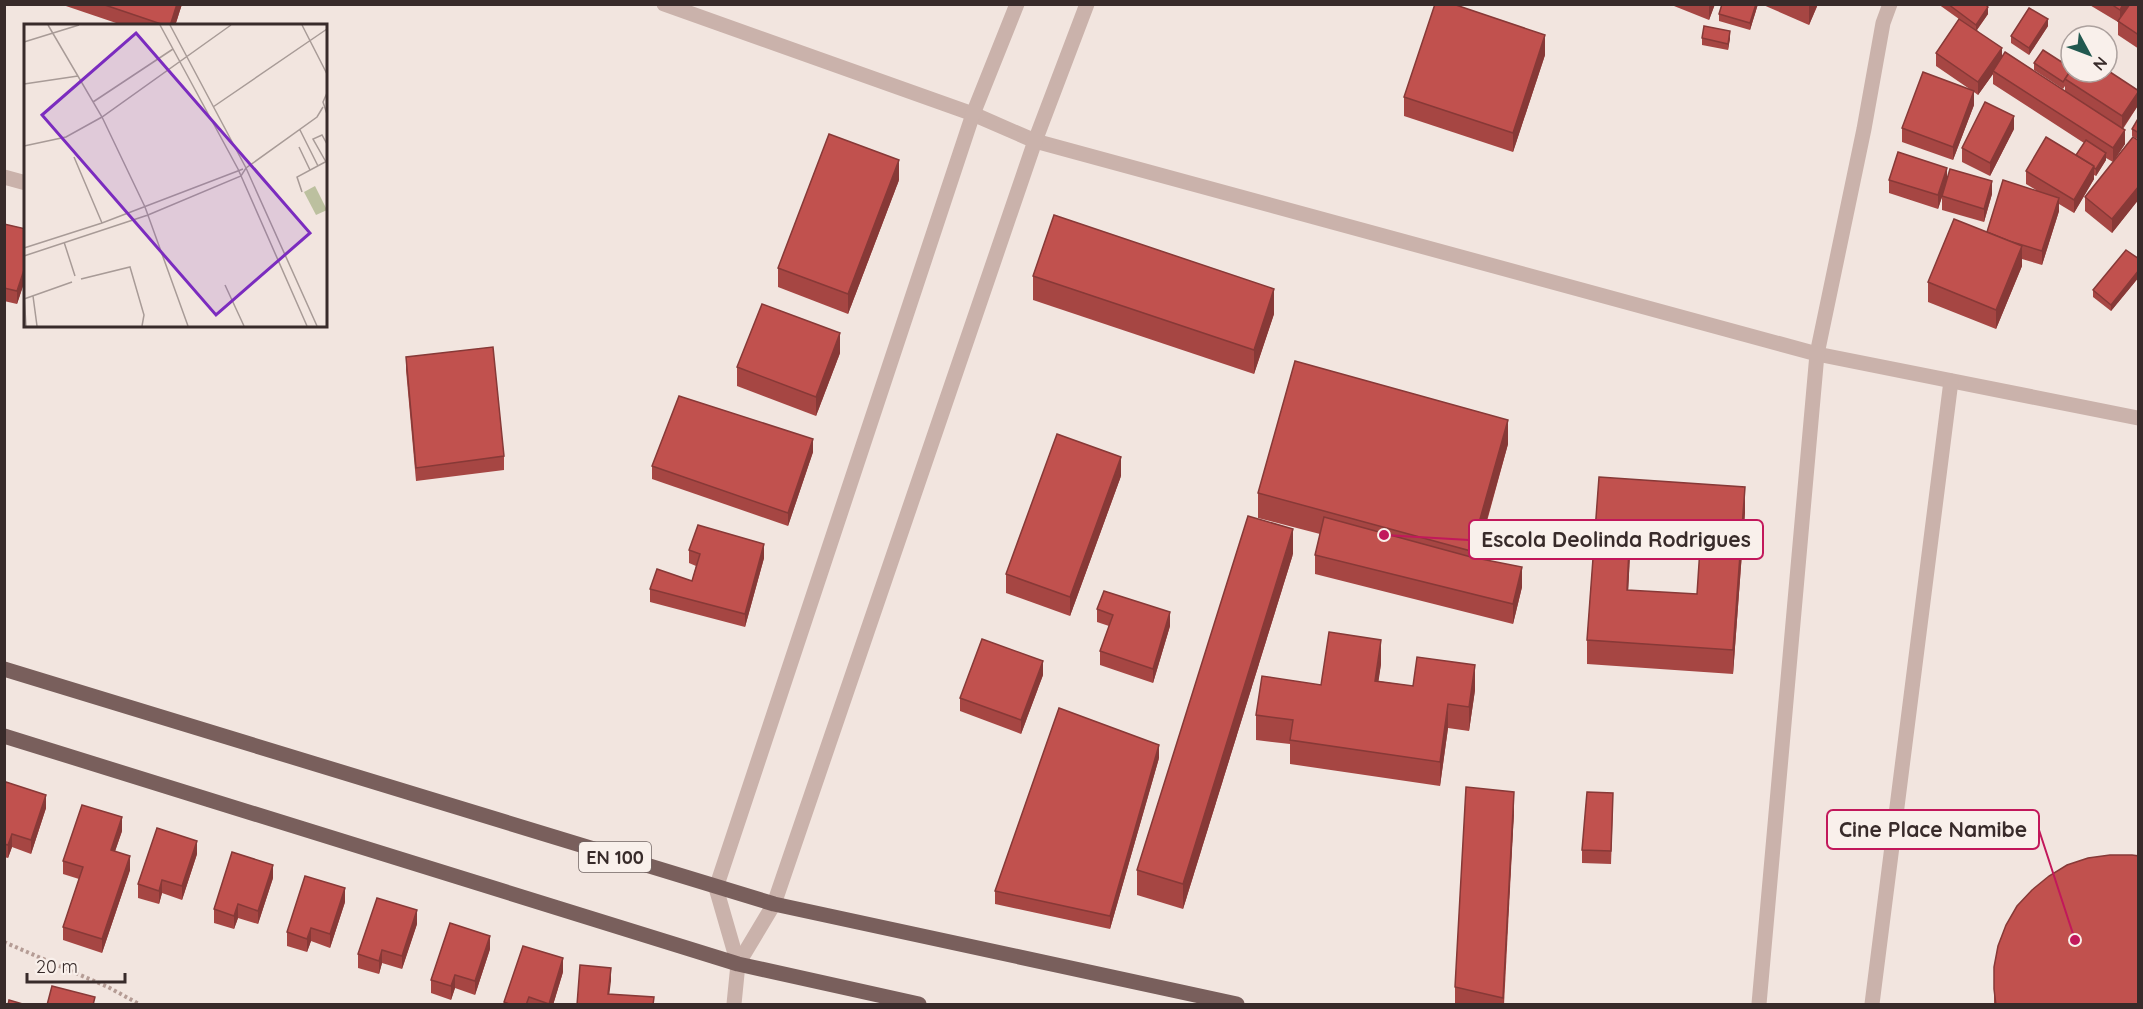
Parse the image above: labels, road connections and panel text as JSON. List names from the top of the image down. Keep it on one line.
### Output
{"streets":{"main road":["EN 100"]},"places":["Escola Deolinda Rodrigues","Cine Place Namibe"],"scale_bar":"20 m","north":"bottom right"}
